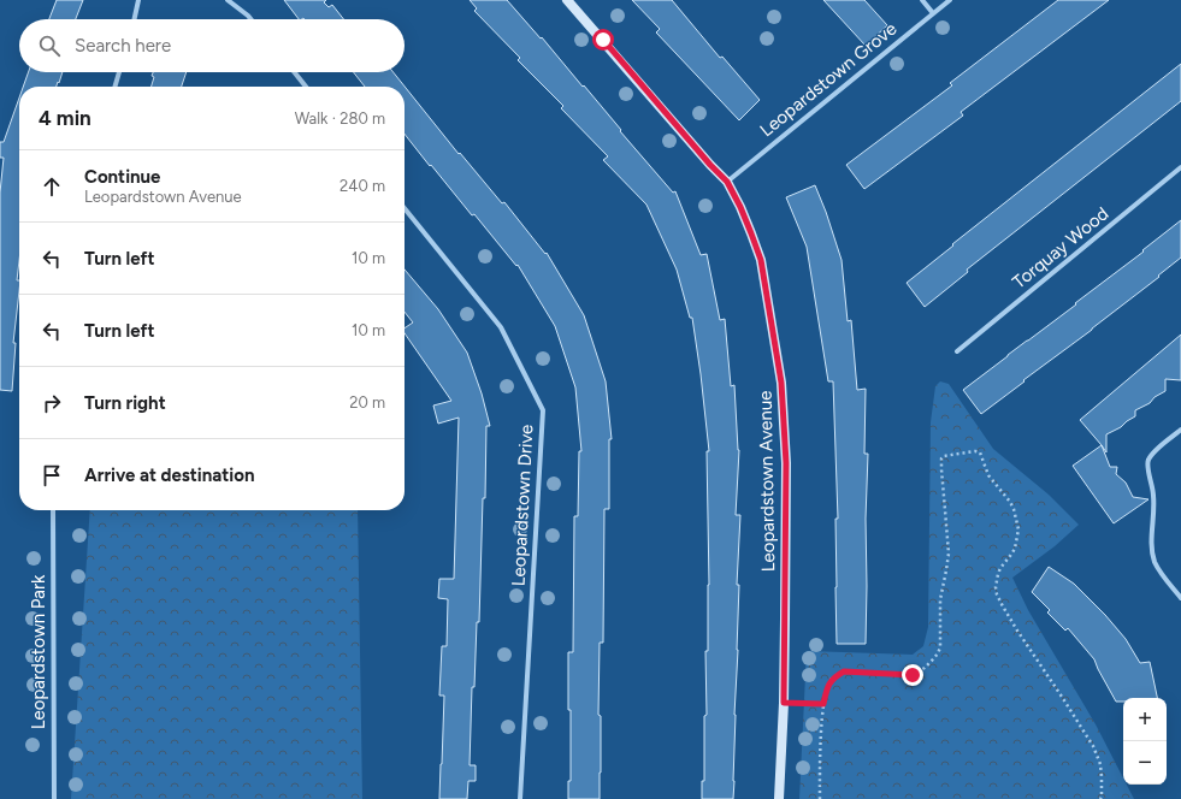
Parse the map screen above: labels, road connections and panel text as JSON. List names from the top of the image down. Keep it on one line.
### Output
{"streets":{"street":["Leopardstown Grove","Torquay Wood","Leopardstown Avenue","Leopardstown Drive","Leopardstown Park"]},"crossings":[["Leopardstown Grove","Leopardstown Avenue"]],"page":{"search":"Search here","heading":["4 min","Walk · 280 m"],"list":[["Continue","Leopardstown Avenue","240 m"],["Turn left","10 m"],["Turn left","10 m"],["Turn right","20 m"],"Arrive at destination"],"map_buttons":["+","−"]}}
